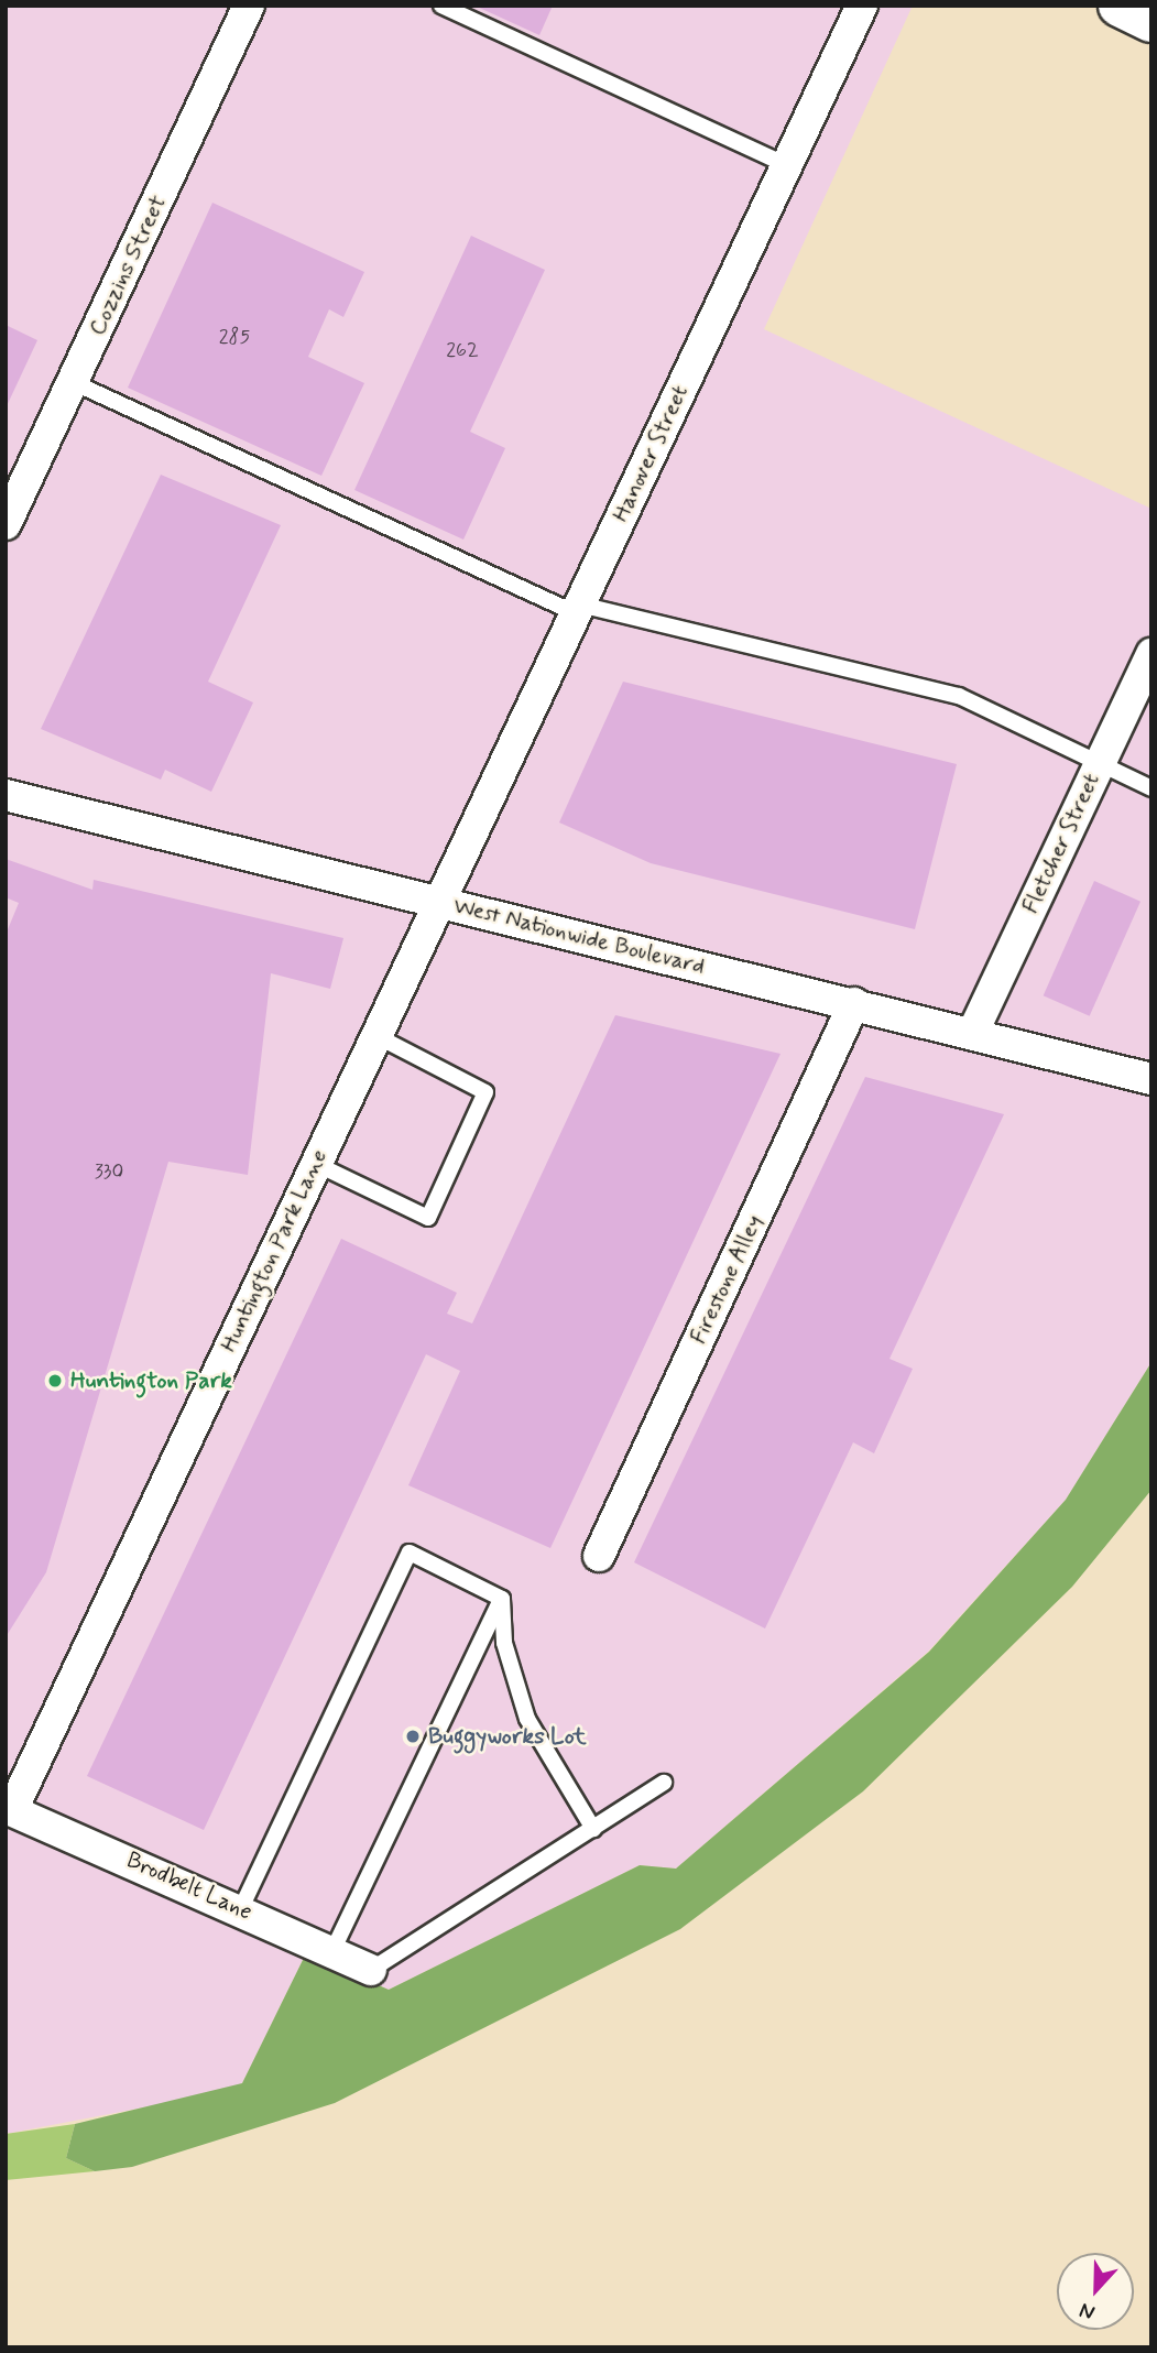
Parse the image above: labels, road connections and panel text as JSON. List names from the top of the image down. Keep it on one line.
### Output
{"streets":{"street":["Cozzins Street","Hanover Street","Fletcher Street","West Nationwide Boulevard","Huntington Park Lane","Firestone Alley","Brodbelt Lane"]},"crossings":[["Hanover Street","West Nationwide Boulevard"],["Hanover Street","Huntington Park Lane"],["Fletcher Street","West Nationwide Boulevard"],["West Nationwide Boulevard","Huntington Park Lane"],["West Nationwide Boulevard","Firestone Alley"],["Huntington Park Lane","Brodbelt Lane"]],"places":["Huntington Park","Buggyworks Lot"],"house_numbers":["285","262","330"],"north":"bottom"}
